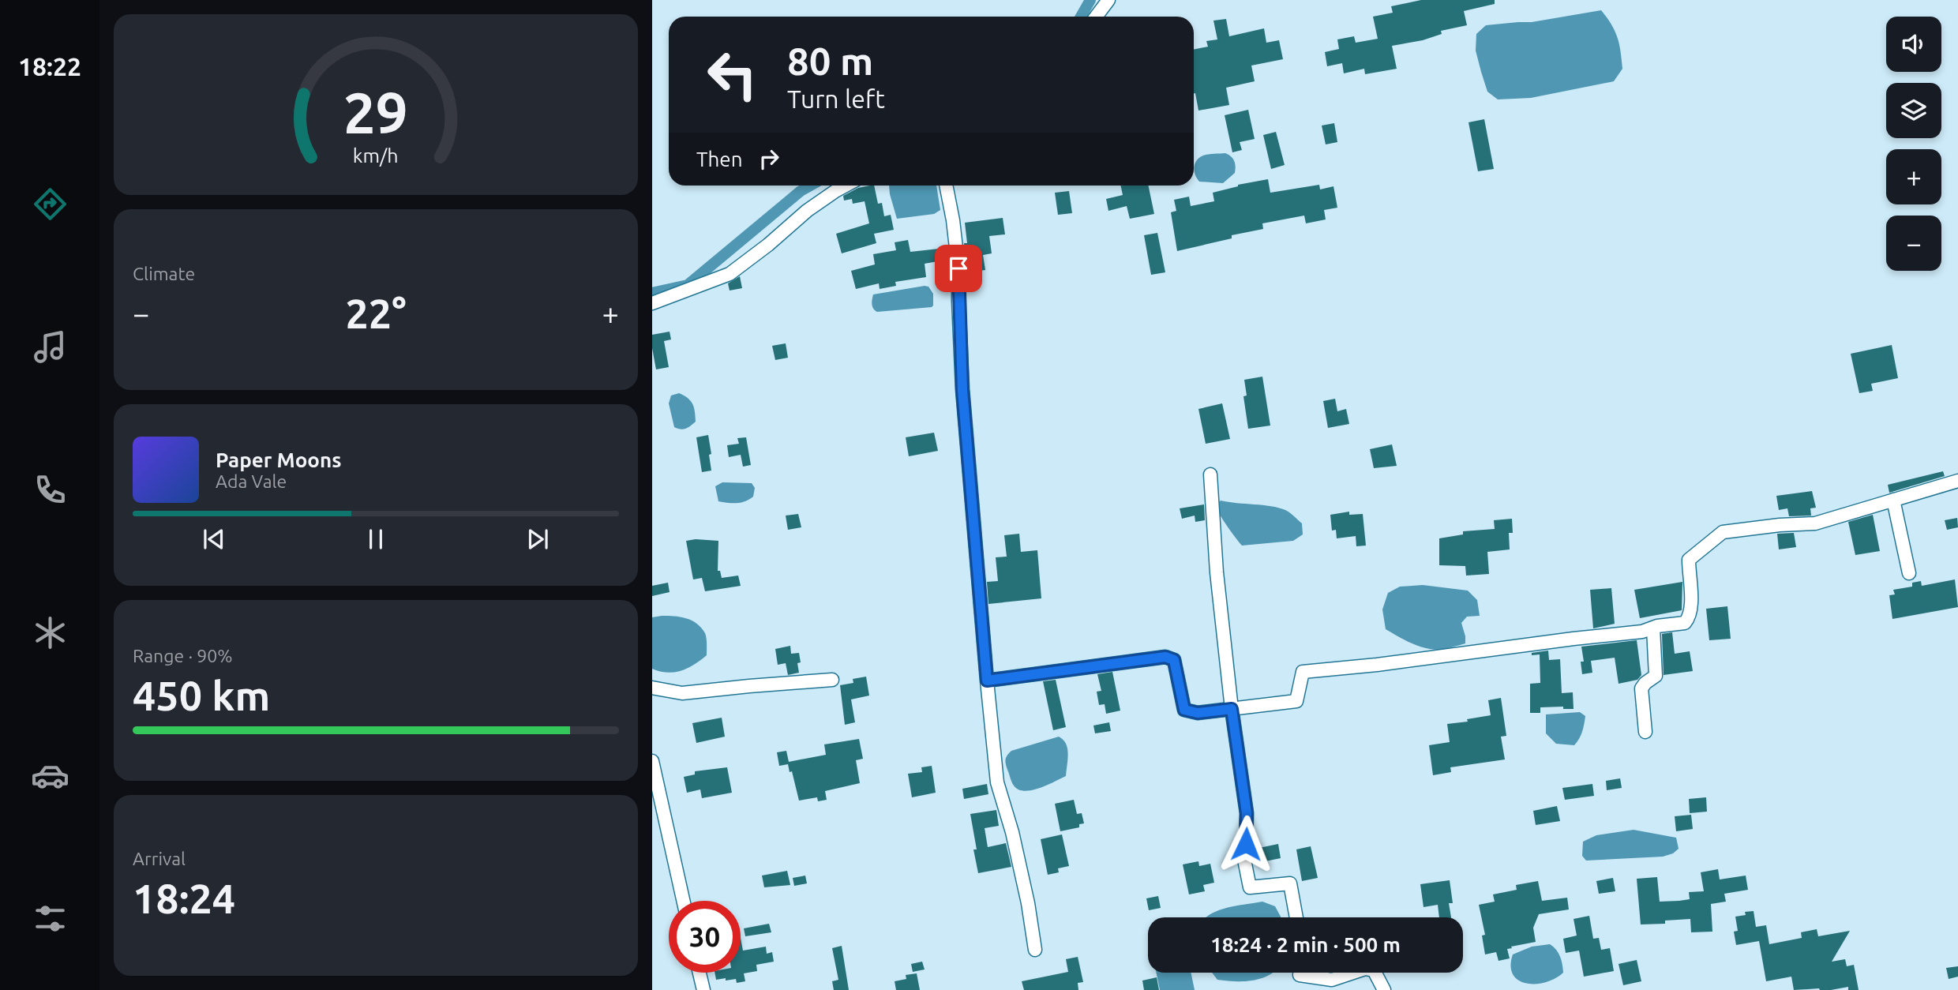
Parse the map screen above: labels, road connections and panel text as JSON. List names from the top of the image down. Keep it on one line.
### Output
{"page":{"tabs":"18:22","map_buttons":["+","−"],"turn":["80 m","Turn left"],"then":"Then","tile":["Climate",["Range · 90%","450 km"],["Arrival","18:24"]],"heat":["−","22°","+"],"song":["Paper Moons","Ada Vale"],"limit":"30","trip":"18:24 · 2 min · 500 m","gauge":["29","km/h"]}}
